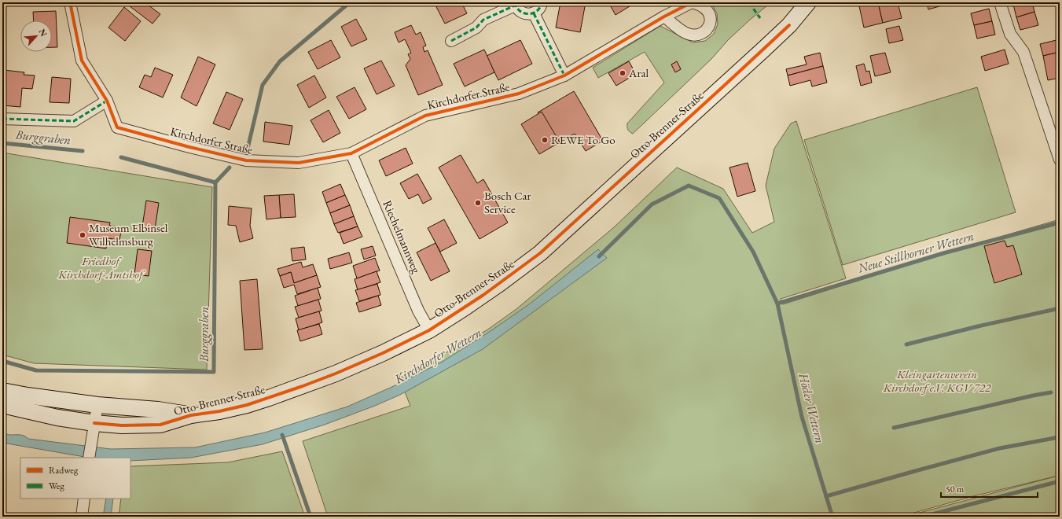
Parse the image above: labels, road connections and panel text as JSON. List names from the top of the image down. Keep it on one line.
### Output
{"streets":{"main road":["Otto-Brenner-Straße"],"street":["Kirchdorfer Straße","Riechelmannweg"]},"crossings":[["Kirchdorfer Straße","Riechelmannweg"],["Otto-Brenner-Straße","Riechelmannweg"]],"water":["Burggraben","Neue Stillhorner Wettern","Kirchdorfer Wettern","Höder Wettern"],"parks":["Friedhof Kirchdorf-Amtshof","Kleingartenverein Kirchdorf e.V. KGV 722"],"places":["Aral","REWE To Go","Bosch Car Service","Museum Elbinsel Wilhelmsburg"],"legend":["Radweg","Weg"],"scale_bar":"50 m","north":"top right"}
